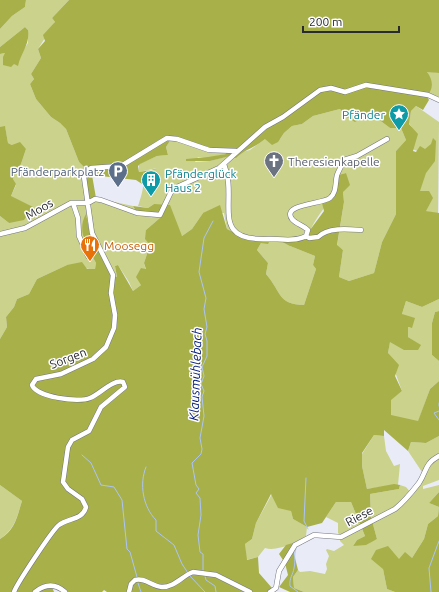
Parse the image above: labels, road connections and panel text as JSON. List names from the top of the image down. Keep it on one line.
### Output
{"streets":{"street":["Moos","Sorgen","Riese"]},"crossings":[["Moos","Sorgen"]],"water":["Klausmühlebach"],"places":{"place":["Pfänder"],"church":["Theresienkapelle"],"parking":["Pfänderparkplatz"],"building":["Pfänderglück Haus 2"],"restaurant":["Moosegg"]},"scale_bar":"200 m"}
